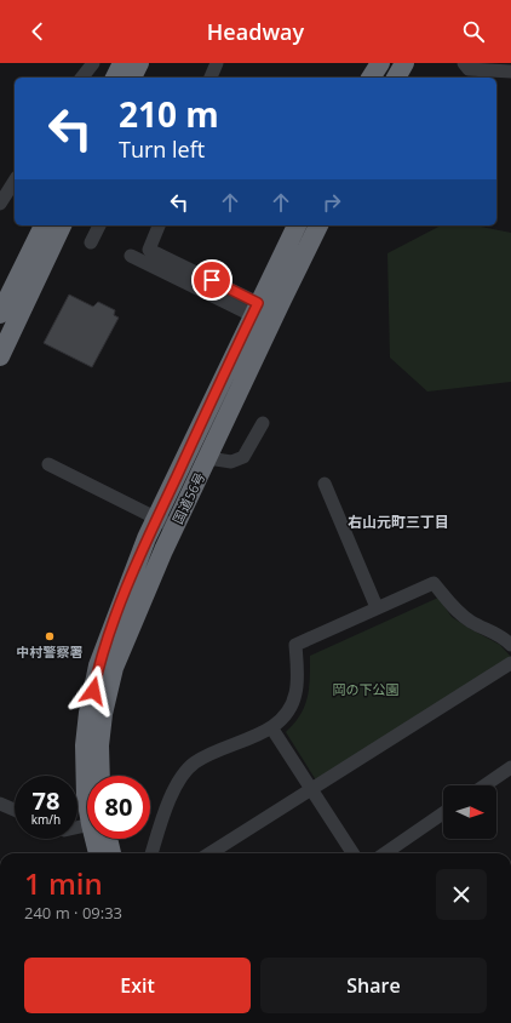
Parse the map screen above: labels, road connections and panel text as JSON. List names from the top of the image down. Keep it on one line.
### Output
{"streets":{"highway":["国道56号"]},"districts":["右山元町三丁目"],"parks":["岡の下公園"],"places":["中村警察署"],"north":"right","page":{"header":"Headway","turn":["210 m","Turn left"],"speed":"78 km/h","limit":"80","heading":["1 min","240 m · 09:33"],"buttons":["Exit","Share"]}}
